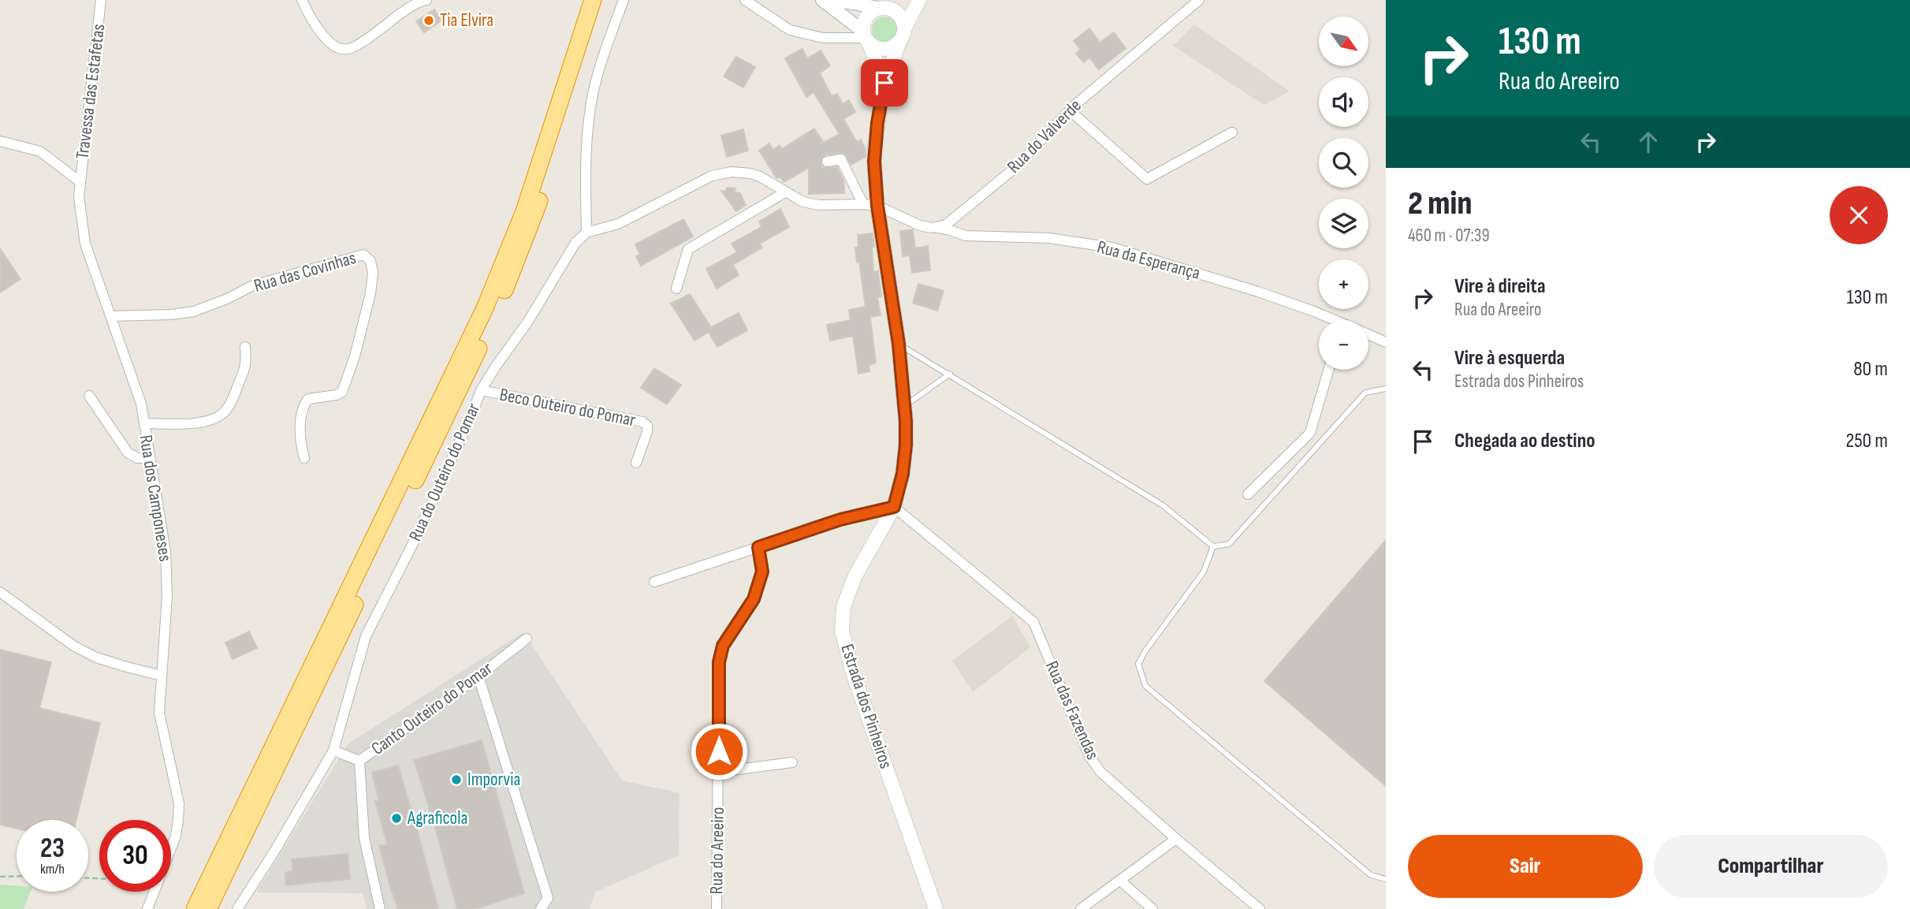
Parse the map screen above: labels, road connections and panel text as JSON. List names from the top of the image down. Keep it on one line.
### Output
{"streets":{"main road":["Estrada dos Pinheiros"],"street":["Travessa das Estafetas","Rua do Valverde","Rua da Esperança","Rua das Covinhas","Beco Outeiro do Pomar","Rua do Outeiro do Pomar","Rua dos Camponeses","Canto Outeiro do Pomar","Rua das Fazendas","Rua do Areeiro"]},"crossings":[["Travessa das Estafetas","Rua dos Camponeses"],["Rua do Valverde","Rua da Esperança"],["Rua das Covinhas","Rua dos Camponeses"],["Beco Outeiro do Pomar","Rua do Outeiro do Pomar"],["Rua do Outeiro do Pomar","Canto Outeiro do Pomar"],["Estrada dos Pinheiros","Rua das Fazendas"]],"places":["Tia Elvira","Imporvia","Agraficola"],"north":"bottom right","page":{"turn":["130 m","Rua do Areeiro"],"map_buttons":["+","−"],"heading":["2 min","460 m · 07:39"],"list":[{"name":"Vire à direita","note":"Rua do Areeiro","value":"130 m"},{"name":"Vire à esquerda","note":"Estrada dos Pinheiros","value":"80 m"},{"name":"Chegada ao destino","value":"250 m"}],"speed":"23 km/h","limit":"30","buttons":["Sair","Compartilhar"]}}
